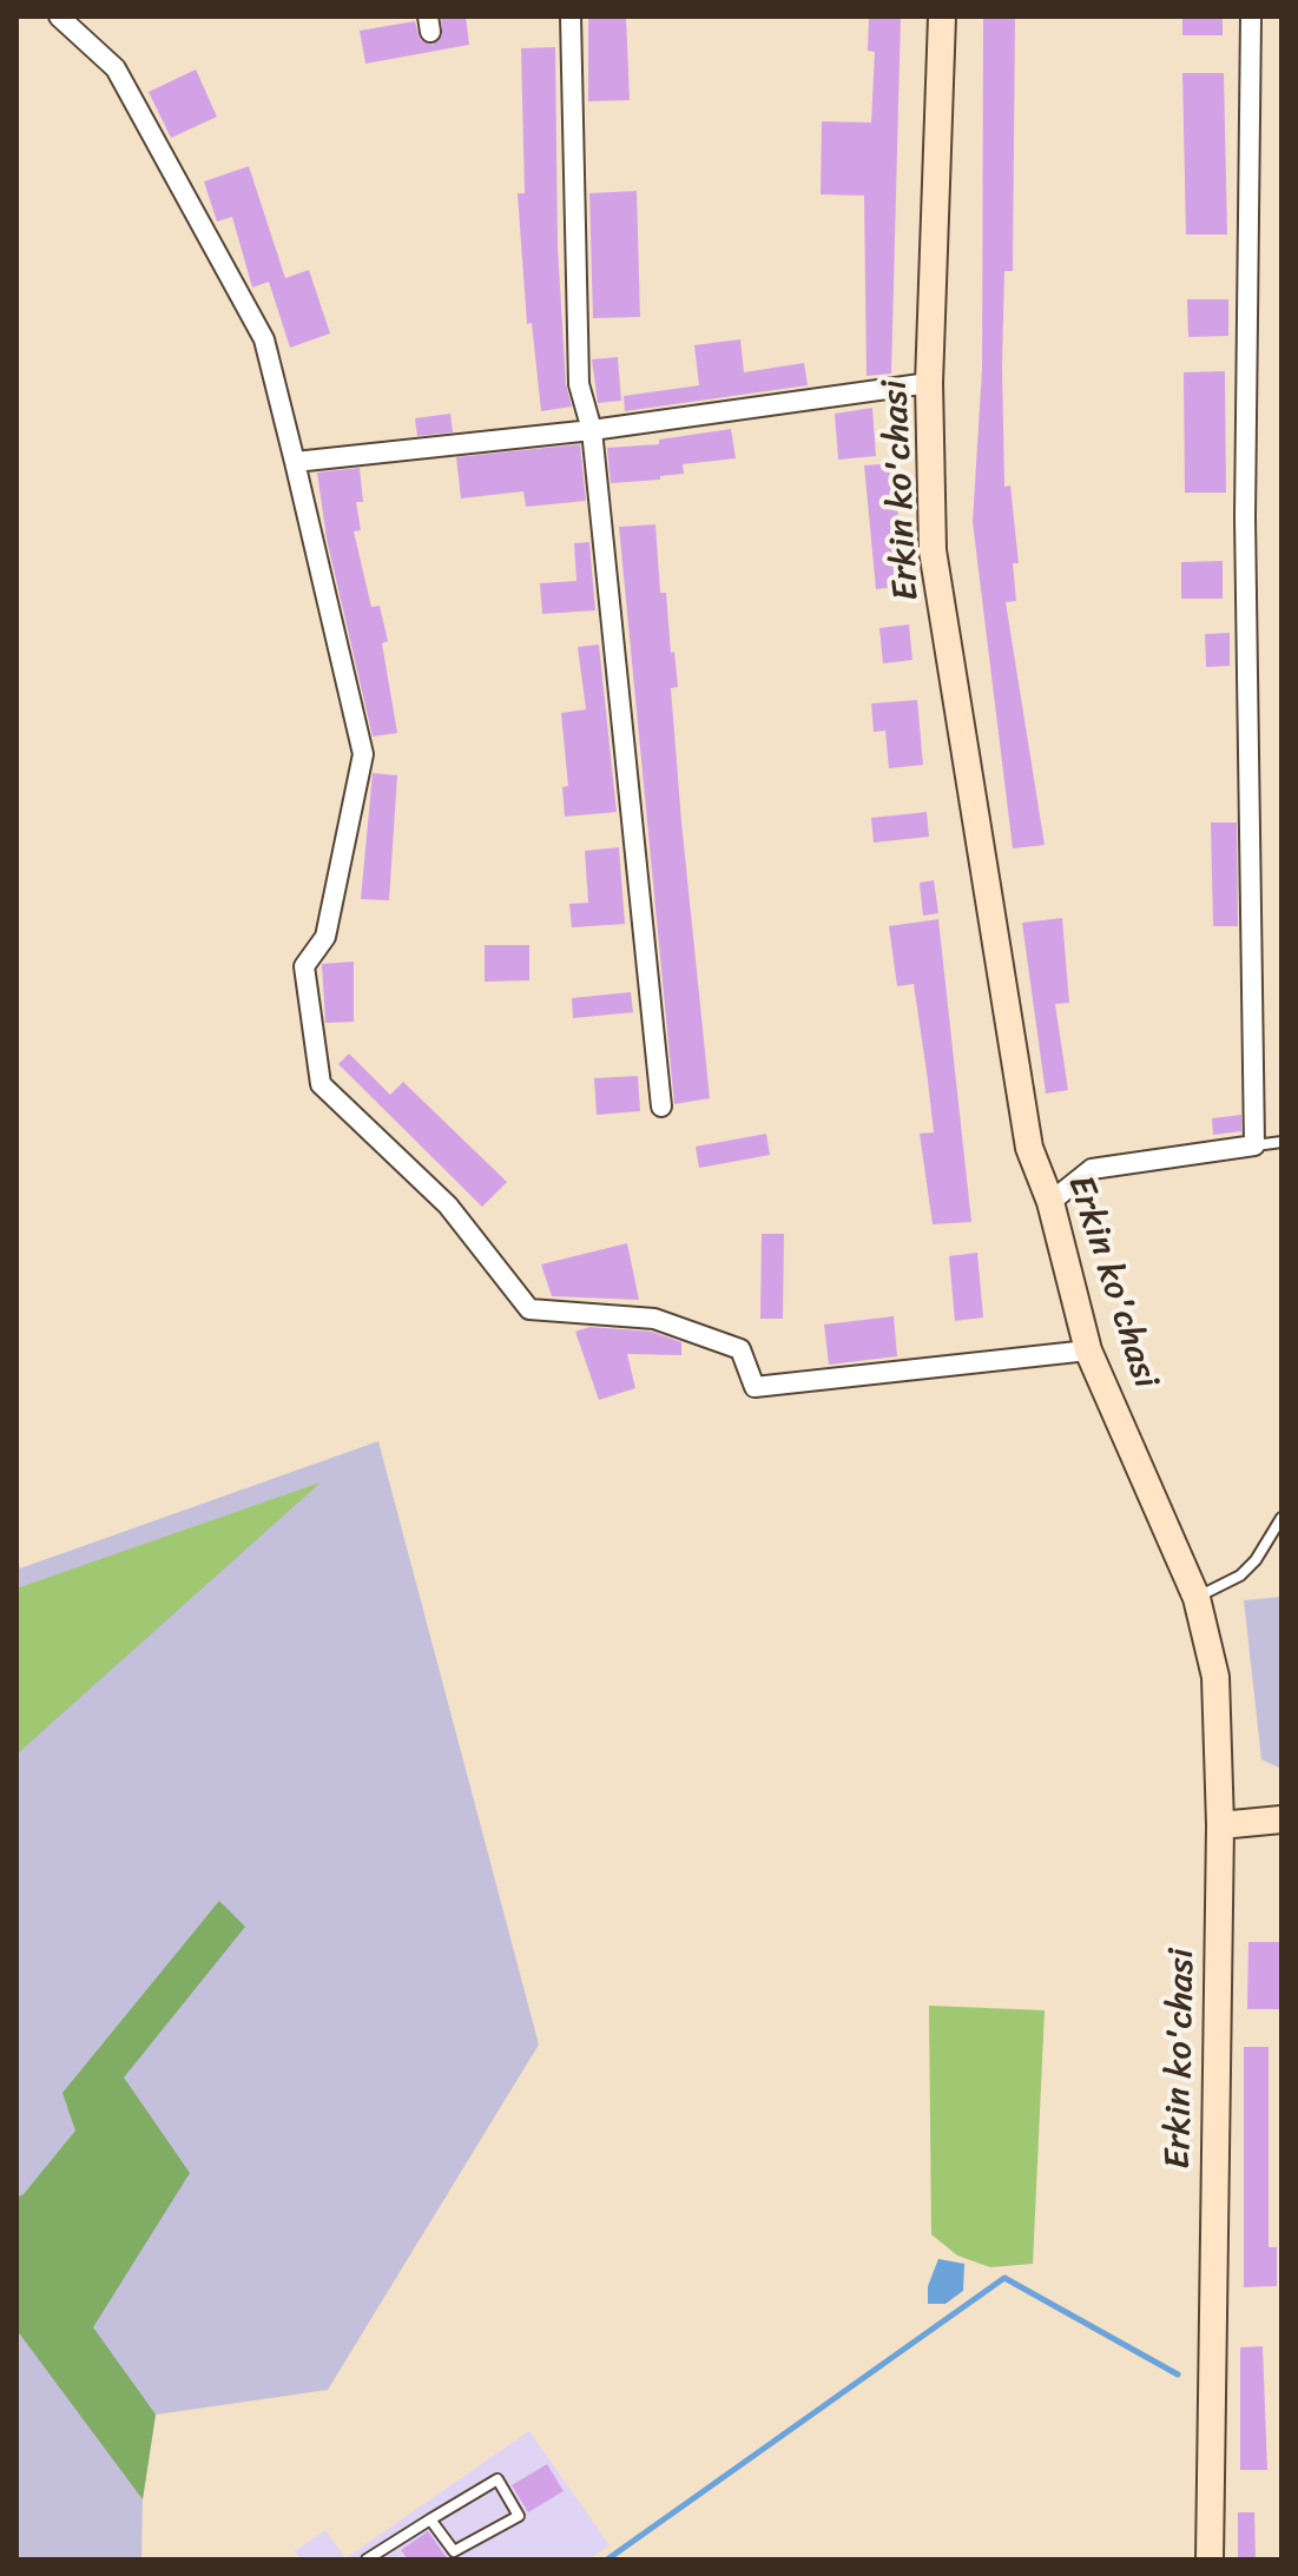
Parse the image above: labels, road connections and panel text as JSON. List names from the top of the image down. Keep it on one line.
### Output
{"streets":{"main road":["Erkin ko'chasi"]}}
